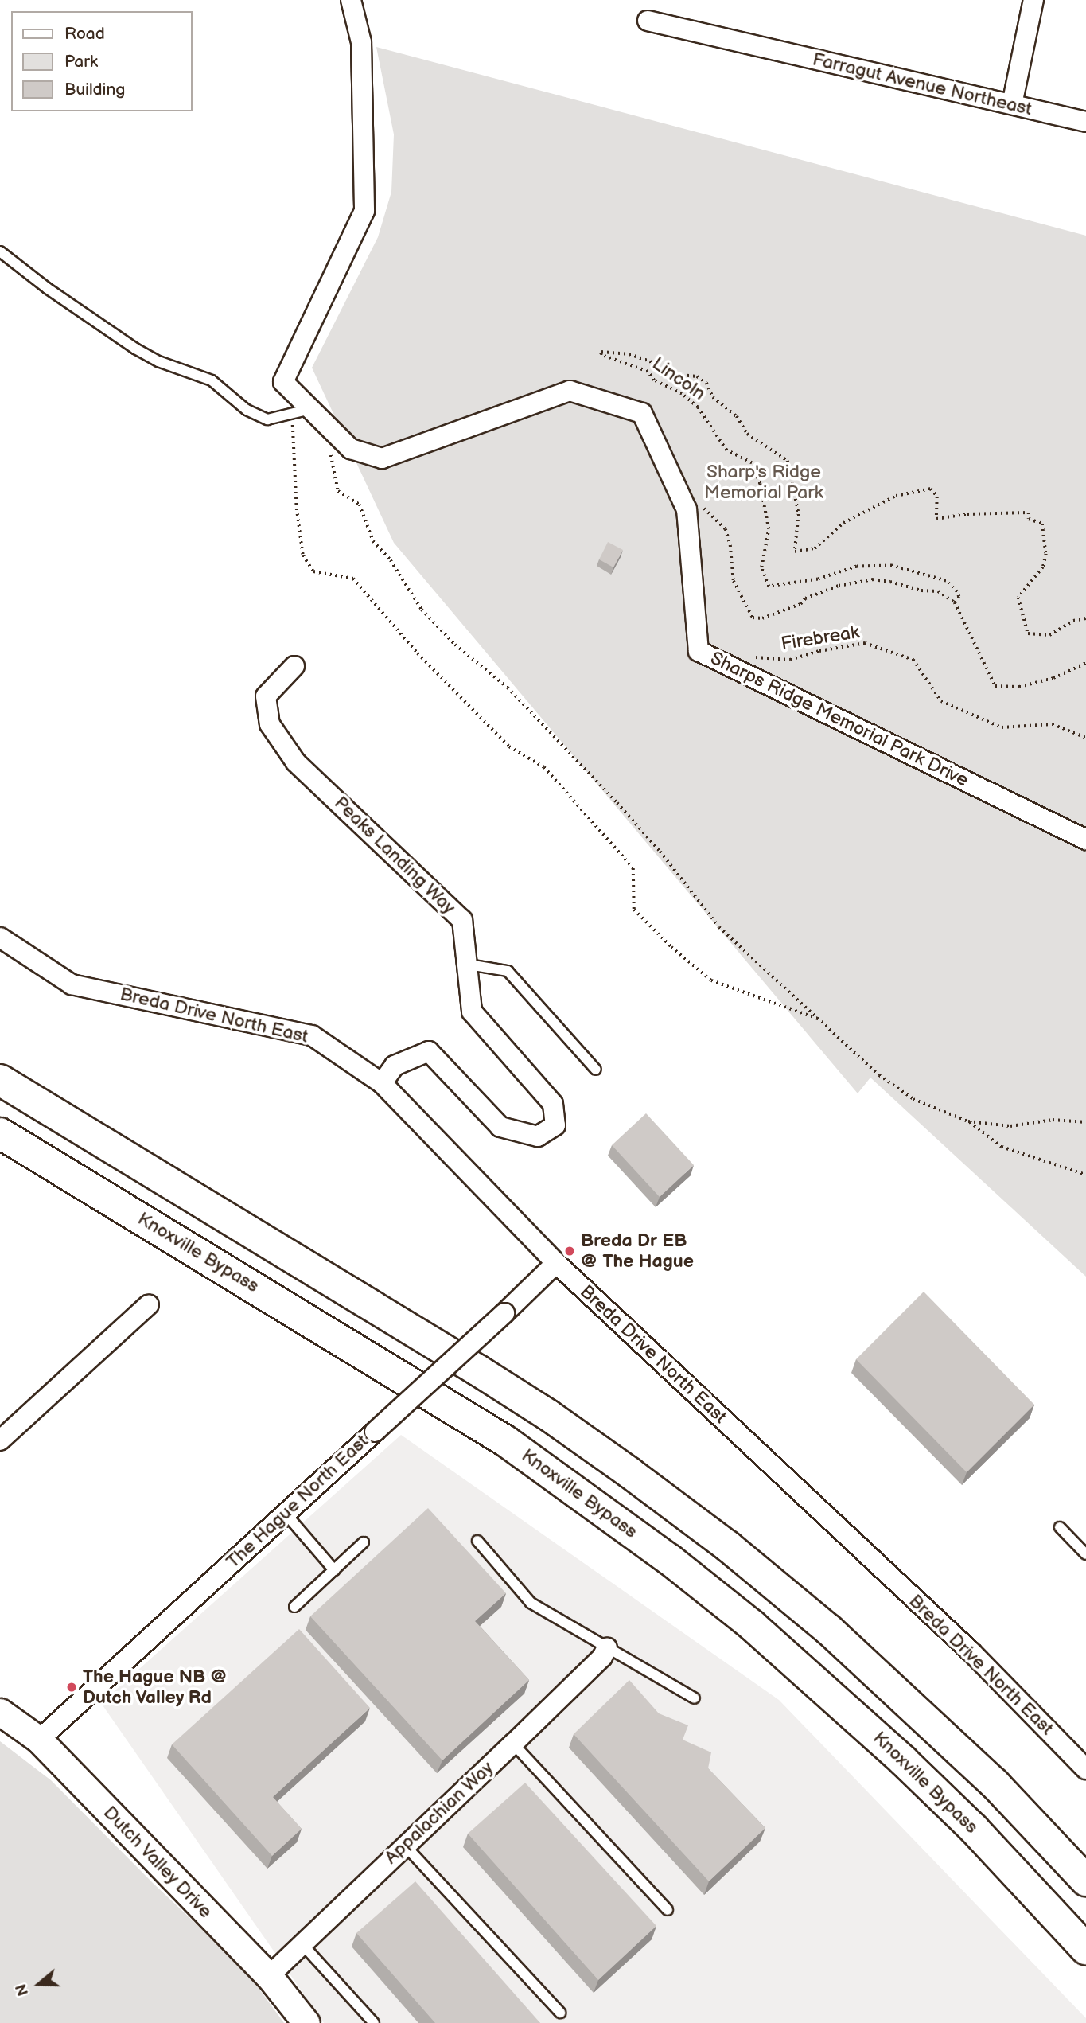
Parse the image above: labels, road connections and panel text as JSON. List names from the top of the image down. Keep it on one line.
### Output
{"streets":{"highway":["Knoxville Bypass"],"street":["Farragut Avenue Northeast","Sharps Ridge Memorial Park Drive","Peaks Landing Way","Breda Drive North East","The Hague North East","Appalachian Way","Dutch Valley Drive"],"path":["Lincoln","Firebreak"]},"crossings":[["Firebreak","Sharps Ridge Memorial Park Drive"],["Peaks Landing Way","Breda Drive North East"],["Breda Drive North East","The Hague North East"],["The Hague North East","Dutch Valley Drive"],["Appalachian Way","Dutch Valley Drive"]],"parks":["Sharp's Ridge Memorial Park"],"places":["Breda Dr EB @ The Hague","The Hague NB @ Dutch Valley Rd"],"legend":["Road","Park","Building"],"north":"left"}
